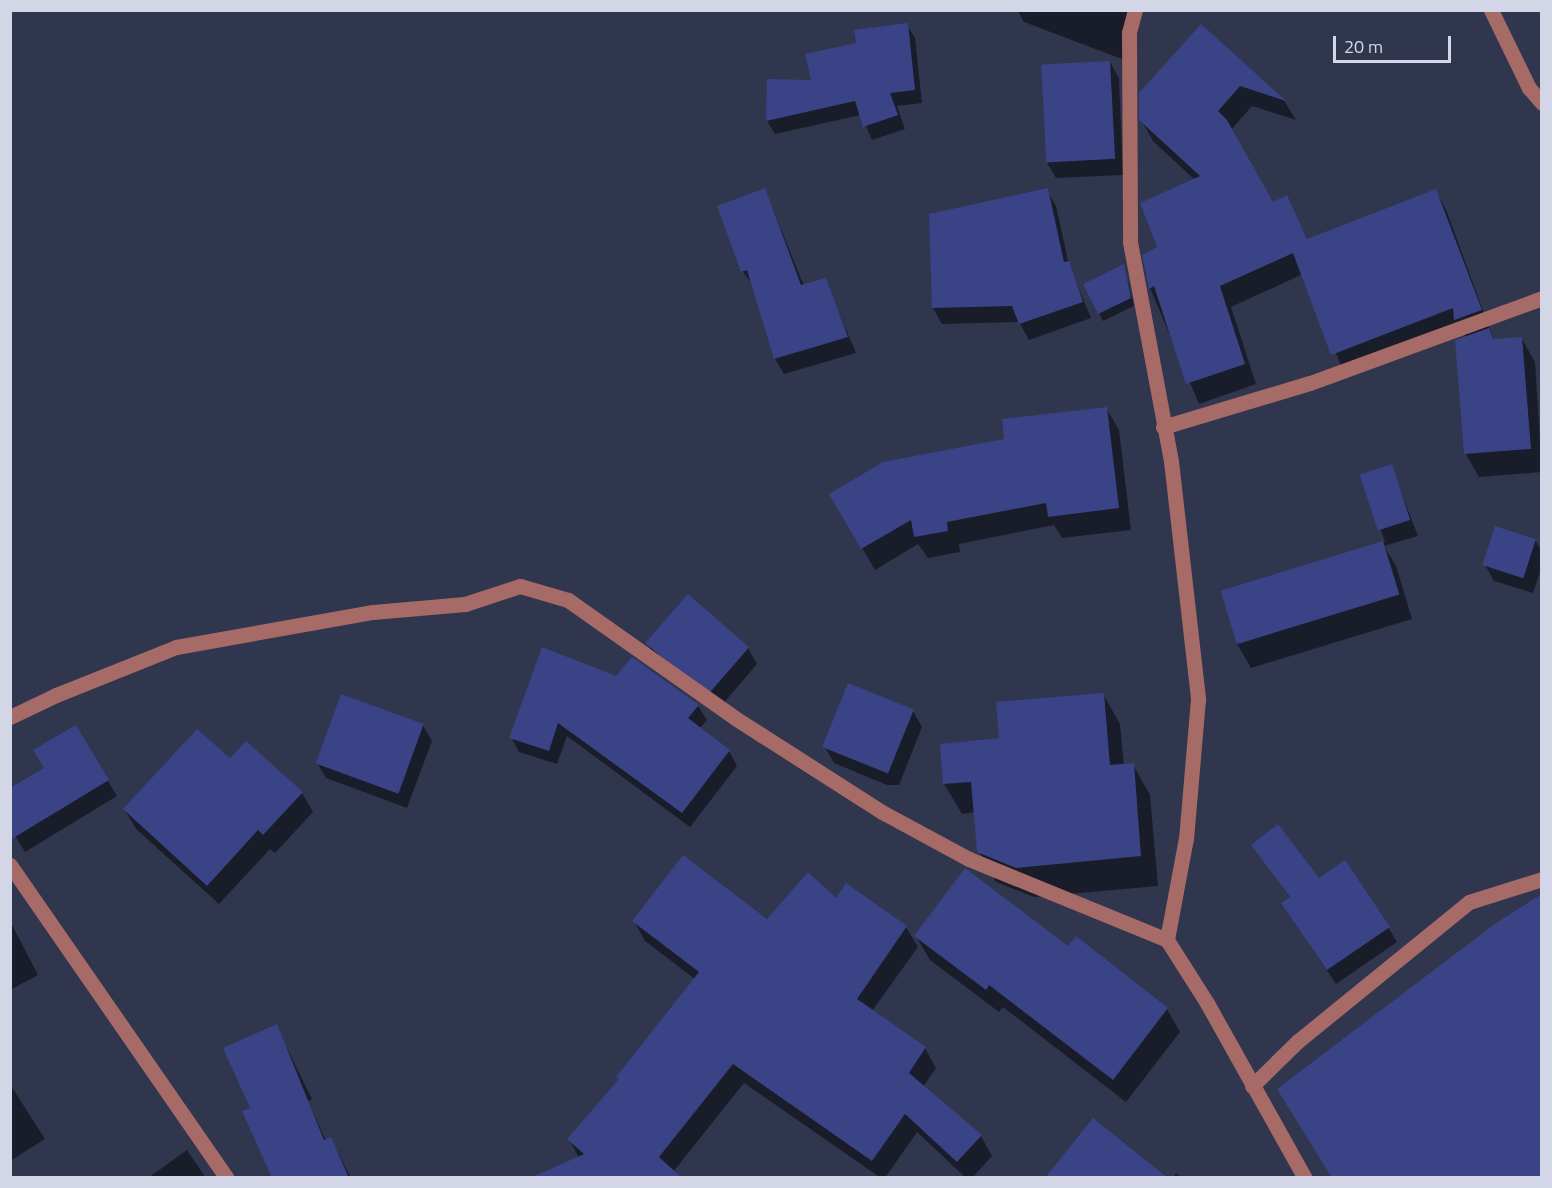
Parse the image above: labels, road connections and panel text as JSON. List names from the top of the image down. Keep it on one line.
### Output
{"scale_bar":"20 m"}
